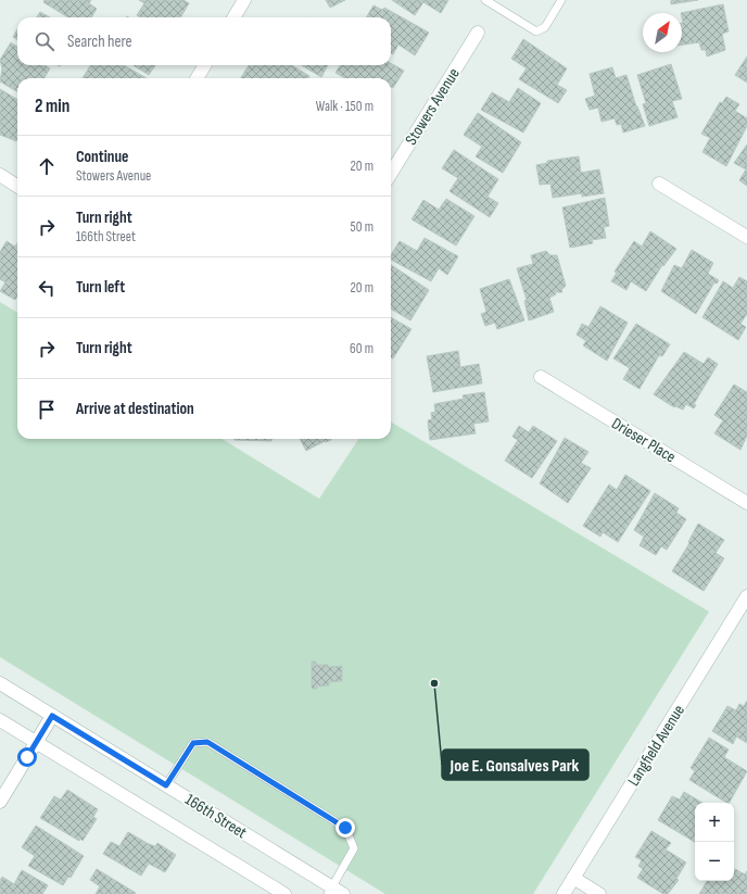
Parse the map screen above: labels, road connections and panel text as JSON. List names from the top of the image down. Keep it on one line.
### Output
{"streets":{"street":["Stowers Avenue","Drieser Place","Langfield Avenue","166th Street"]},"places":["Joe E. Gonsalves Park"],"north":"top right","page":{"search":"Search here","heading":["2 min","Walk · 150 m"],"list":[["Continue","Stowers Avenue","20 m"],["Turn right","166th Street","50 m"],["Turn left","20 m"],["Turn right","60 m"],"Arrive at destination"],"map_buttons":["+","−"]}}
